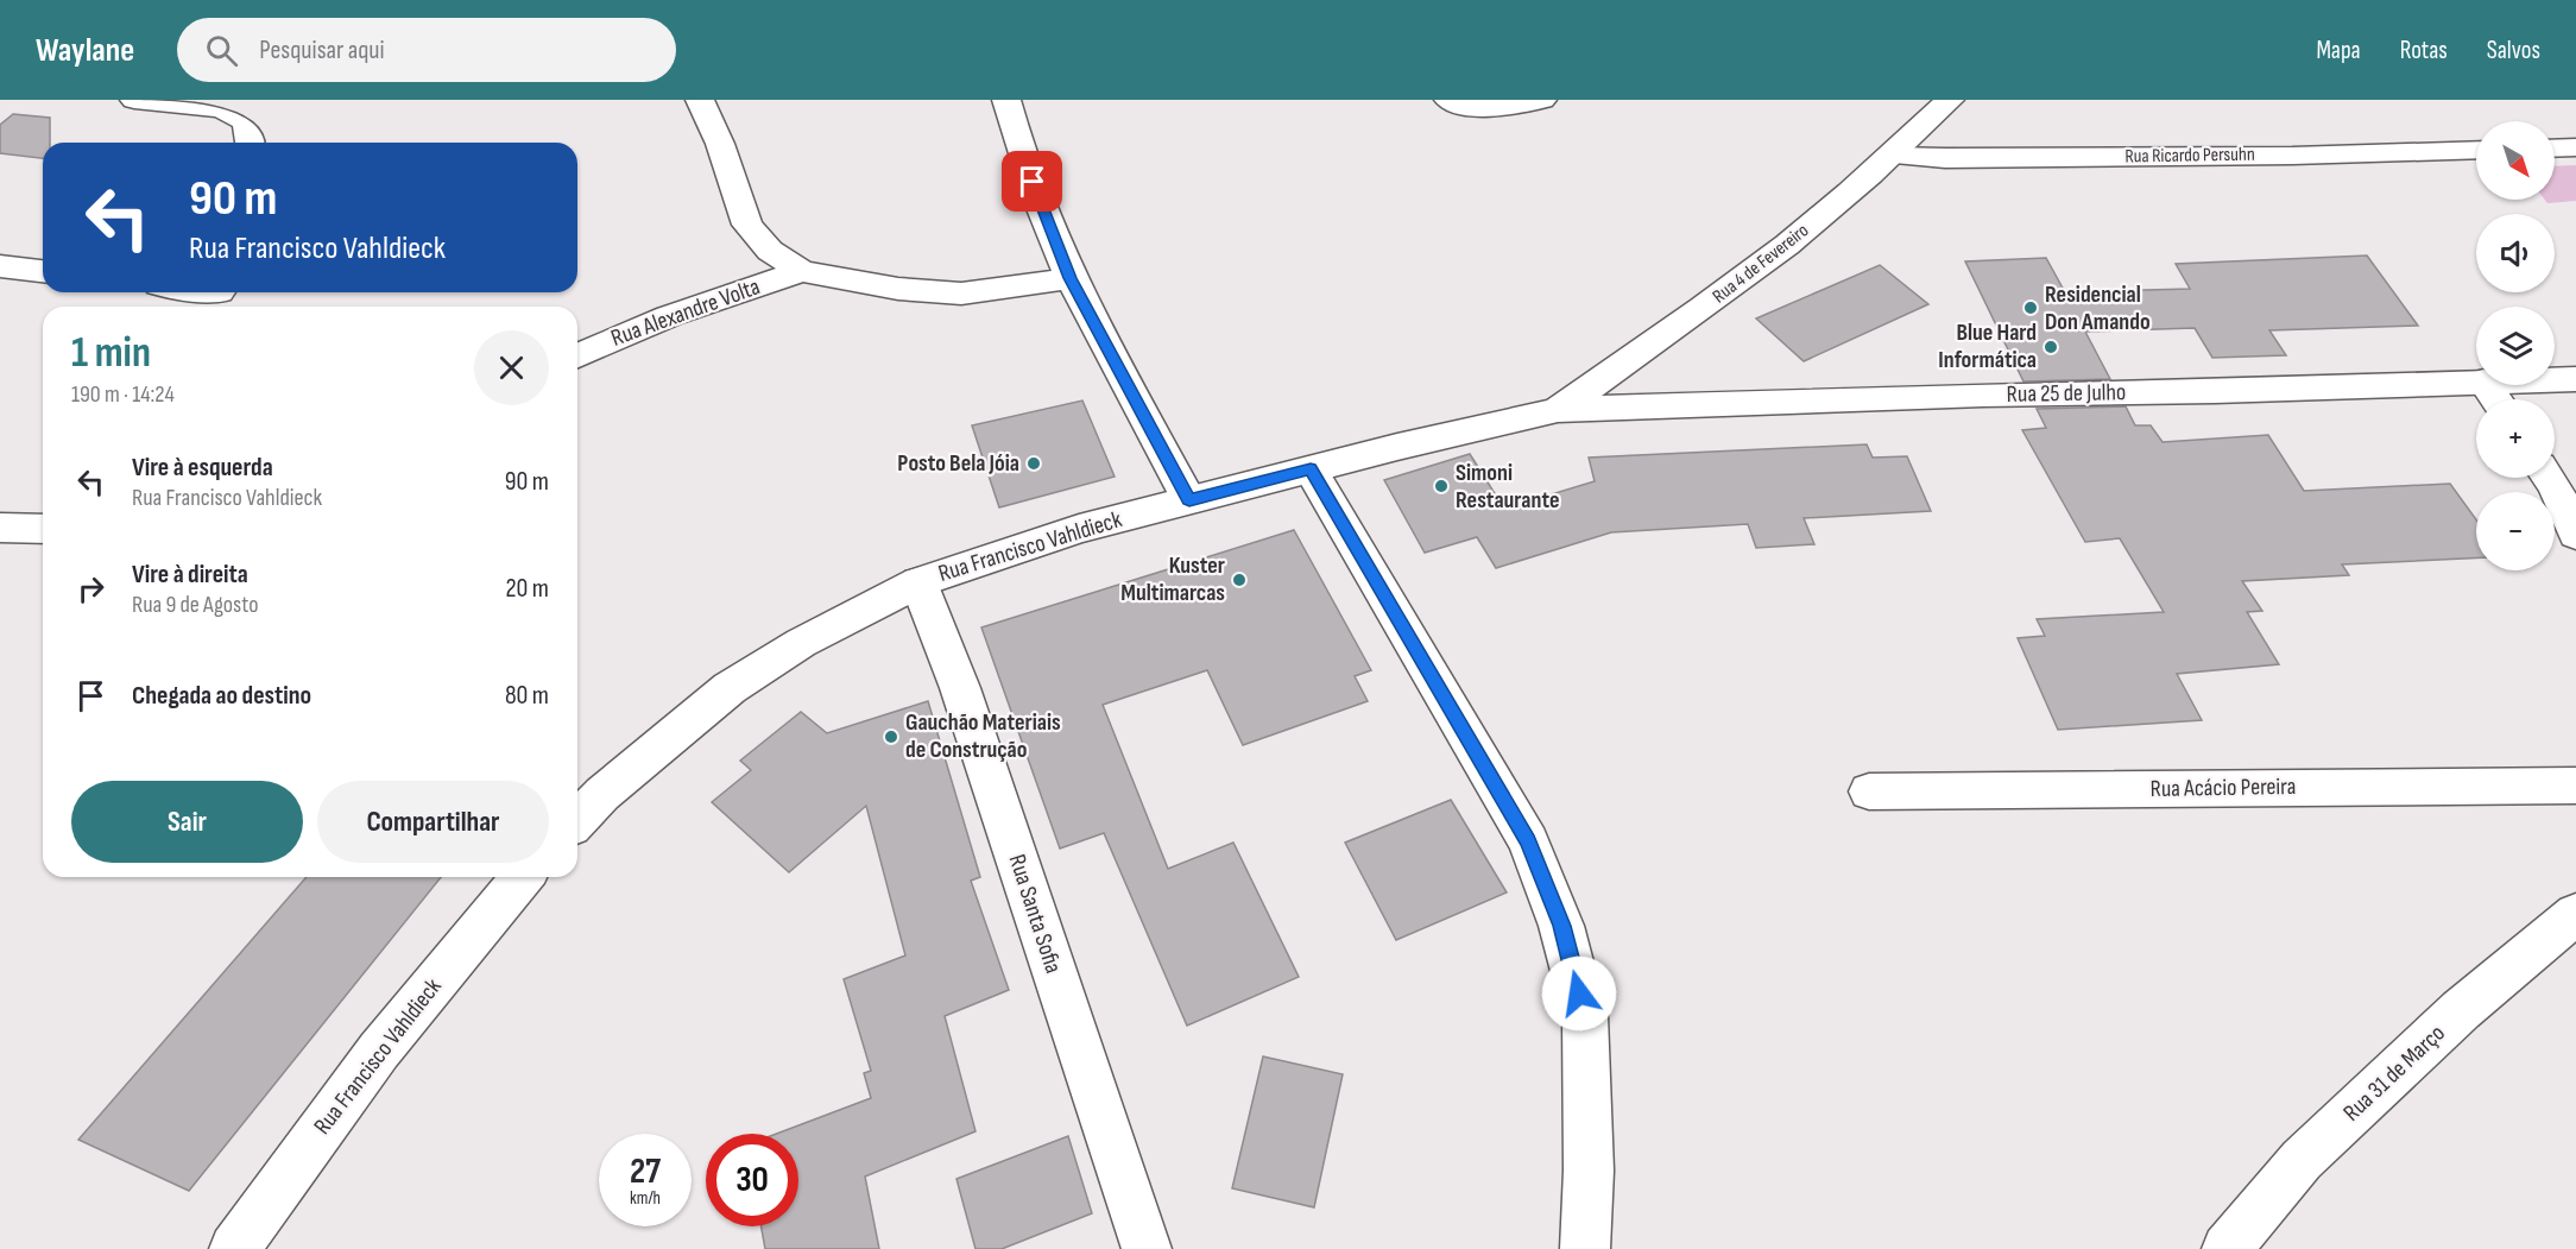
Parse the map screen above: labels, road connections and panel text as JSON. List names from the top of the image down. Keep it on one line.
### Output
{"streets":{"street":["Rua Ricardo Persuhn","Rua 4 de Fevereiro","Rua Alexandre Volta","Rua 25 de Julho","Rua Francisco Vahldieck","Rua Acácio Pereira","Rua Santa Sofia","Rua 31 de Março"]},"crossings":[["Rua Ricardo Persuhn","Rua 4 de Fevereiro"],["Rua 4 de Fevereiro","Rua 25 de Julho"],["Rua 4 de Fevereiro","Rua Francisco Vahldieck"],["Rua 25 de Julho","Rua Francisco Vahldieck"],["Rua Francisco Vahldieck","Rua Santa Sofia"]],"places":["Residencial Don Amando","Blue Hard Informática","Posto Bela Jóia","Simoni Restaurante","Kuster Multimarcas","Gauchão Materiais de Construção"],"north":"bottom right","page":{"header":"Waylane","search":"Pesquisar aqui","nav":["Mapa","Rotas","Salvos"],"map_buttons":["+","−"],"turn":["90 m","Rua Francisco Vahldieck"],"heading":["1 min","190 m · 14:24"],"list":[{"name":"Vire à esquerda","note":"Rua Francisco Vahldieck","value":"90 m"},{"name":"Vire à direita","note":"Rua 9 de Agosto","value":"20 m"},{"name":"Chegada ao destino","value":"80 m"}],"buttons":["Sair","Compartilhar"],"speed":"27 km/h","limit":"30"}}
